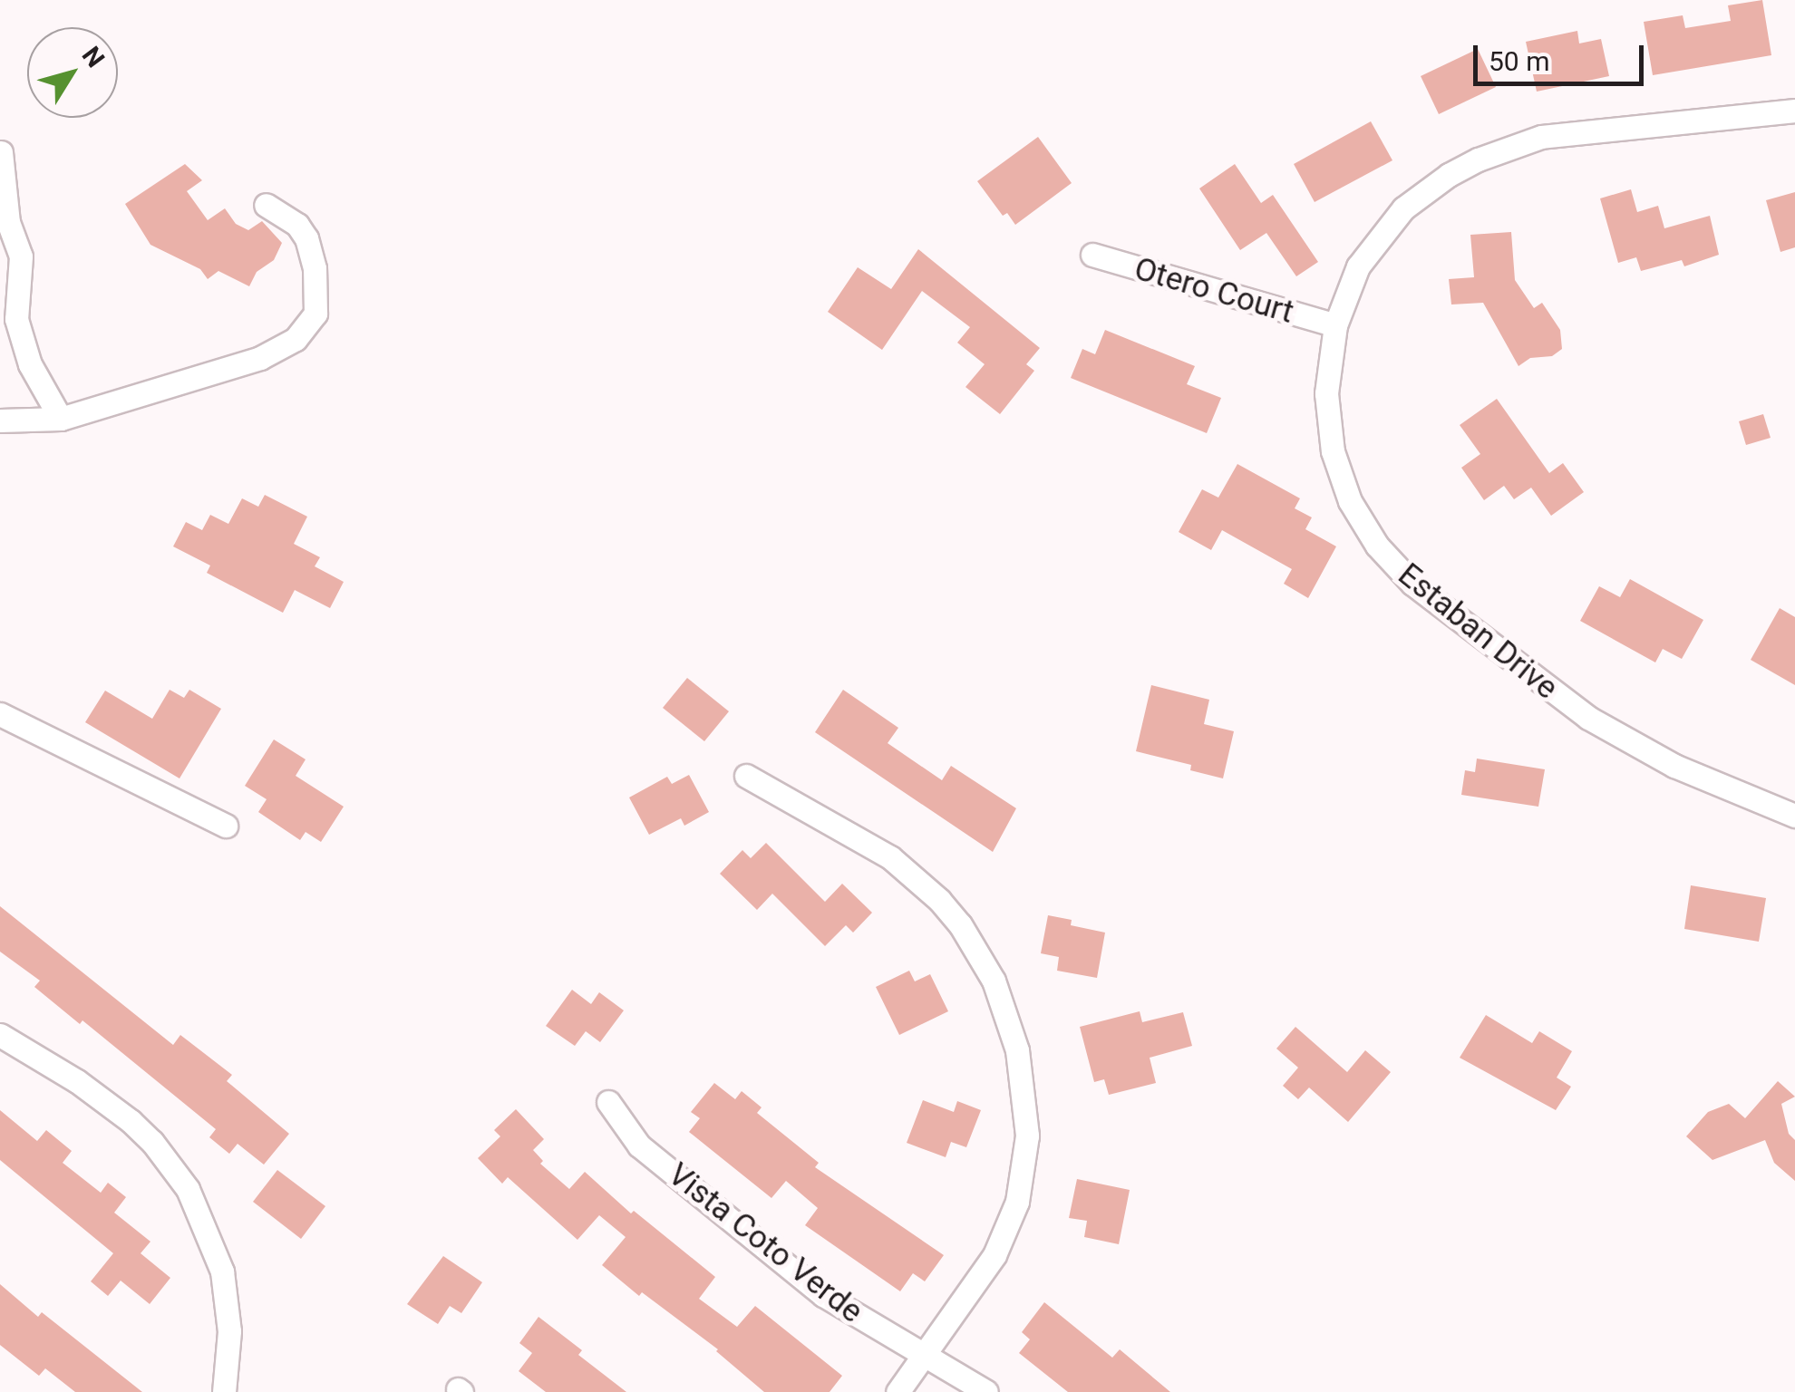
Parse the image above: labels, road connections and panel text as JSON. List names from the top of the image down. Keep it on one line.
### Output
{"streets":{"street":["Otero Court","Estaban Drive","Vista Coto Verde"]},"crossings":[["Otero Court","Estaban Drive"]],"scale_bar":"50 m","north":"top right"}
